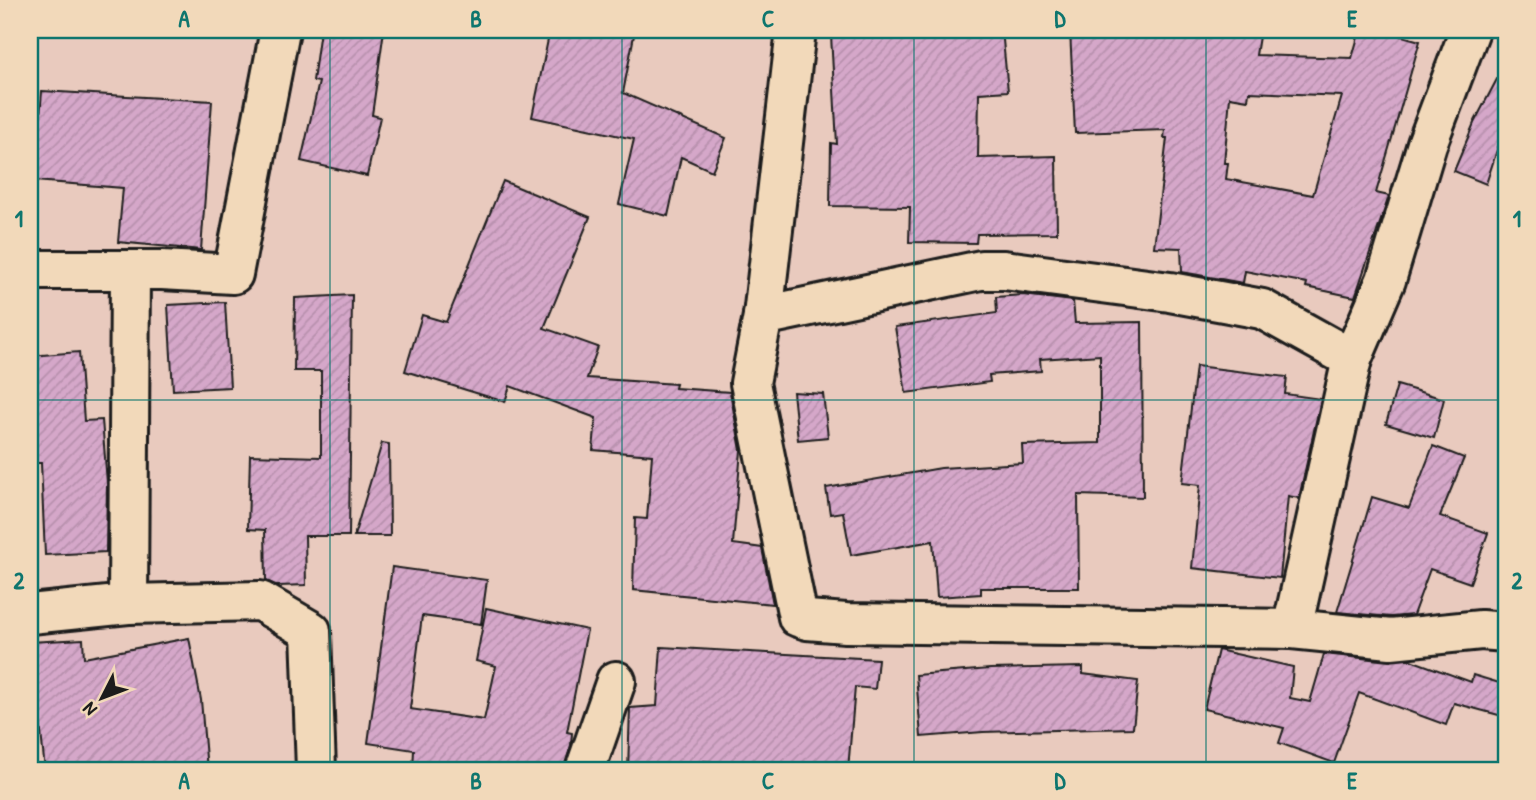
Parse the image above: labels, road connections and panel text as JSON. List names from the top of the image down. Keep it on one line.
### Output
{"north":"bottom left","grid":{"columns":["A","B","C","D","E"],"rows":["1","2"]}}
